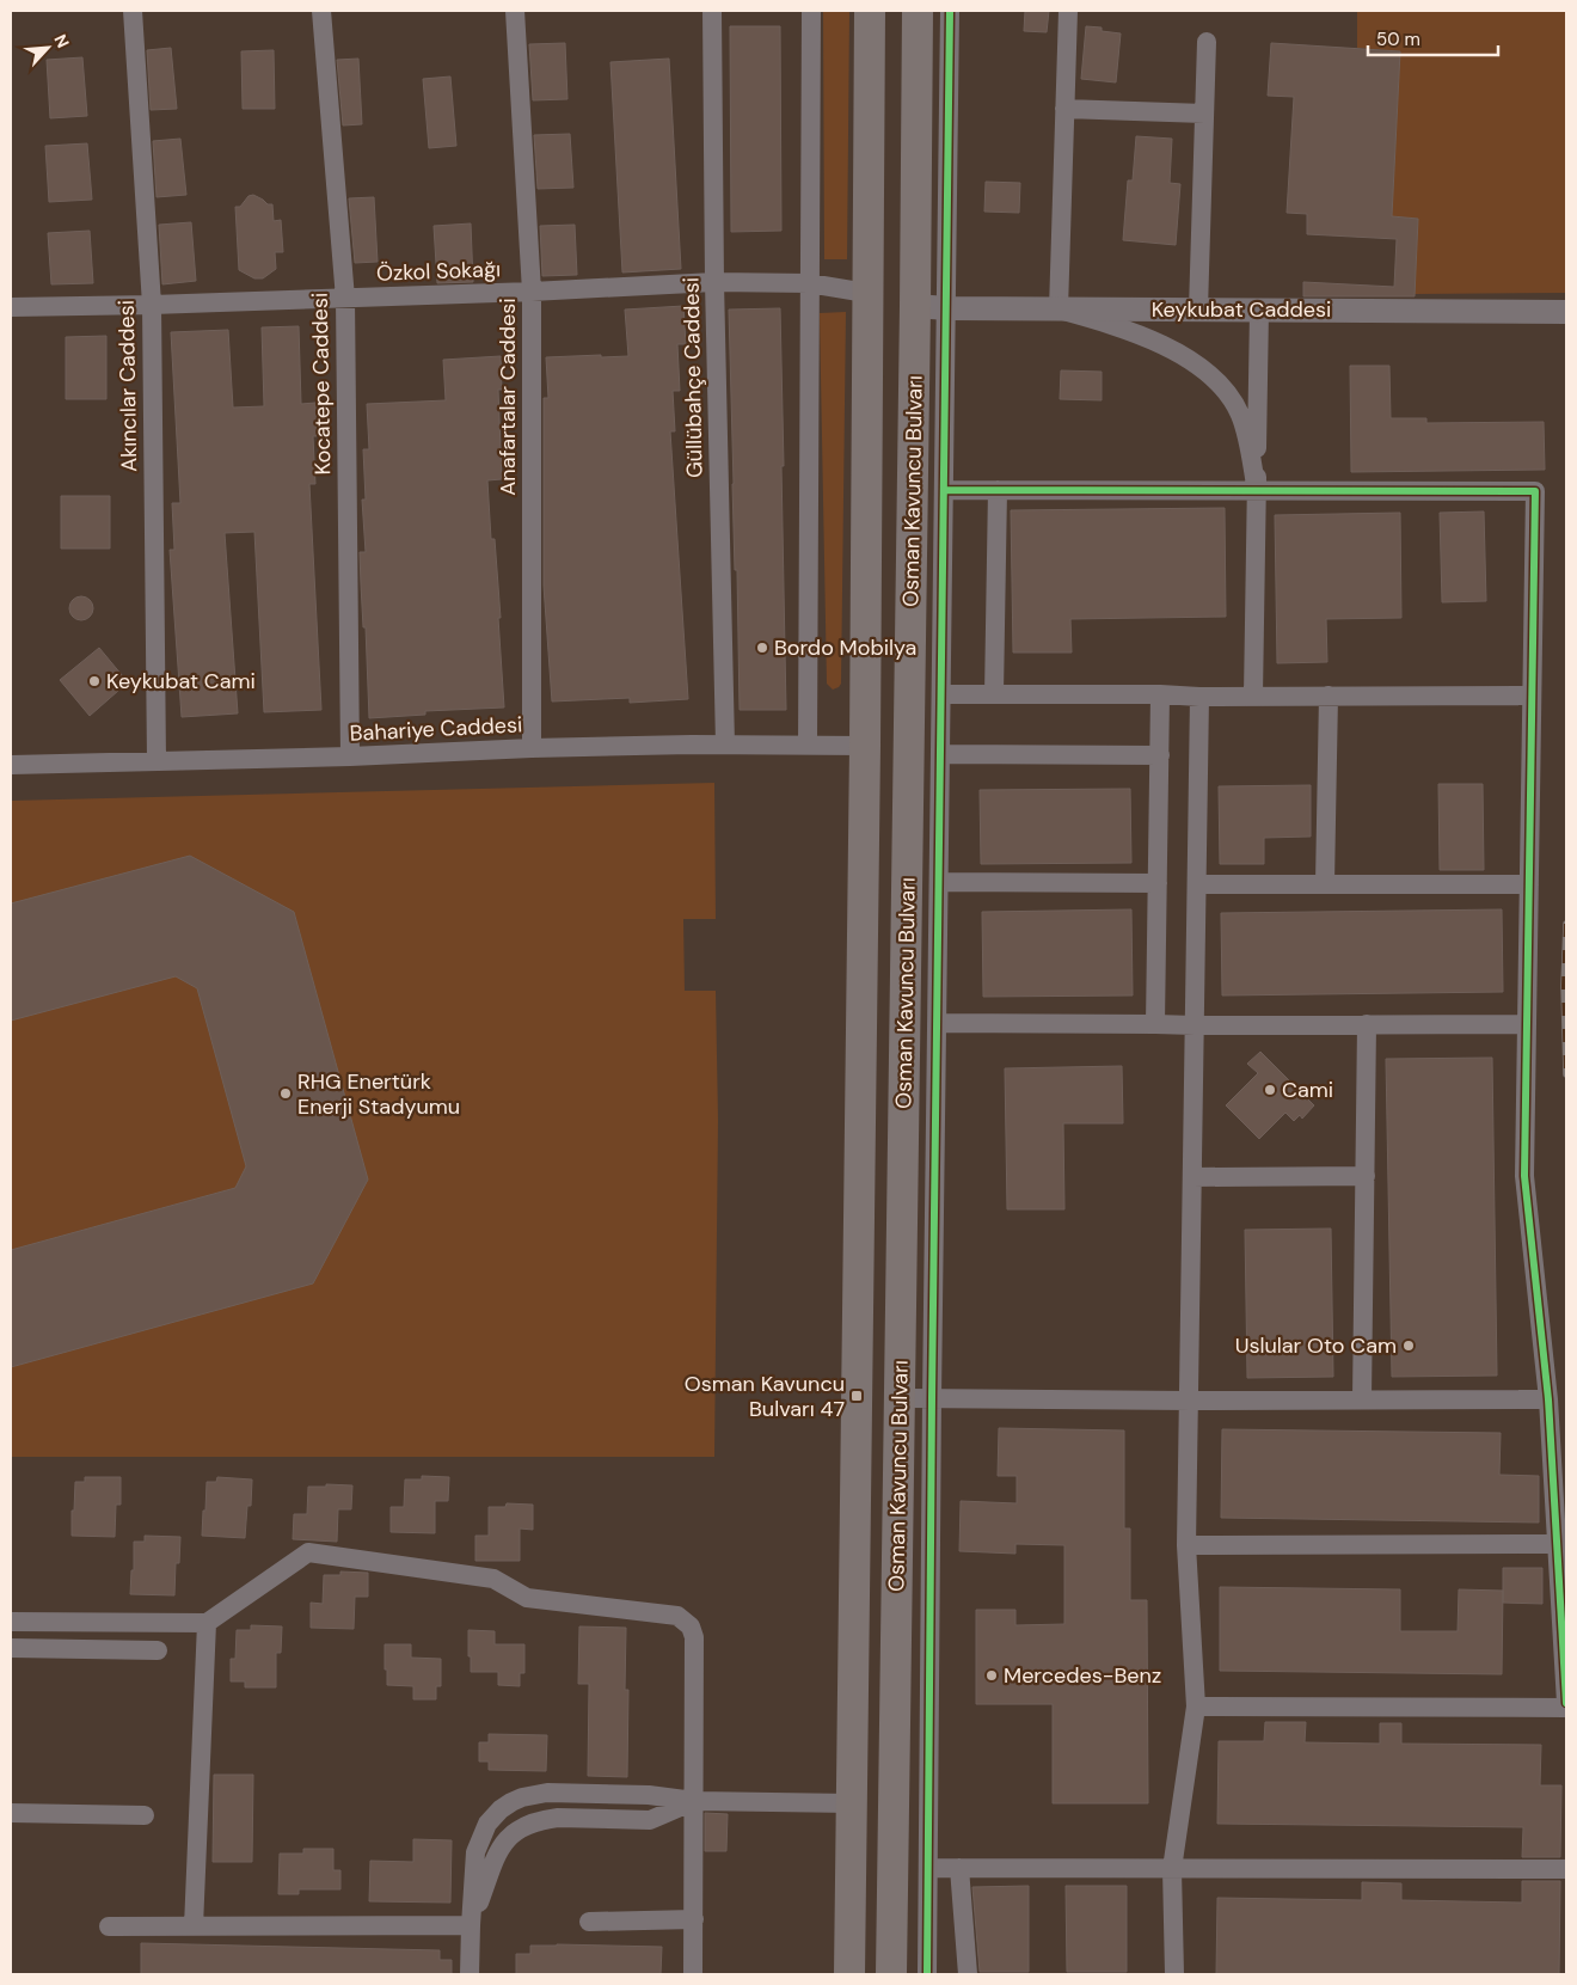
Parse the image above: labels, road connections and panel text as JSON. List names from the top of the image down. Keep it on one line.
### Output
{"streets":{"highway":["Osman Kavuncu Bulvarı"],"street":["Özkol Sokağı","Keykubat Caddesi","Güllübahçe Caddesi","Kocatepe Caddesi","Akıncılar Caddesi","Anafartalar Caddesi","Bahariye Caddesi"]},"crossings":[["Özkol Sokağı","Güllübahçe Caddesi"],["Özkol Sokağı","Kocatepe Caddesi"],["Özkol Sokağı","Akıncılar Caddesi"],["Özkol Sokağı","Anafartalar Caddesi"],["Özkol Sokağı","Osman Kavuncu Bulvarı"],["Keykubat Caddesi","Osman Kavuncu Bulvarı"],["Güllübahçe Caddesi","Bahariye Caddesi"],["Kocatepe Caddesi","Bahariye Caddesi"],["Akıncılar Caddesi","Bahariye Caddesi"],["Anafartalar Caddesi","Bahariye Caddesi"],["Osman Kavuncu Bulvarı","Bahariye Caddesi"]],"places":{"other":["Bordo Mobilya","Keykubat Cami","Cami","RHG Enertürk Enerji Stadyumu","Uslular Oto Cam","Mercedes-Benz"],"transit":["Osman Kavuncu Bulvarı 47"]},"scale_bar":"50 m","north":"top right"}
